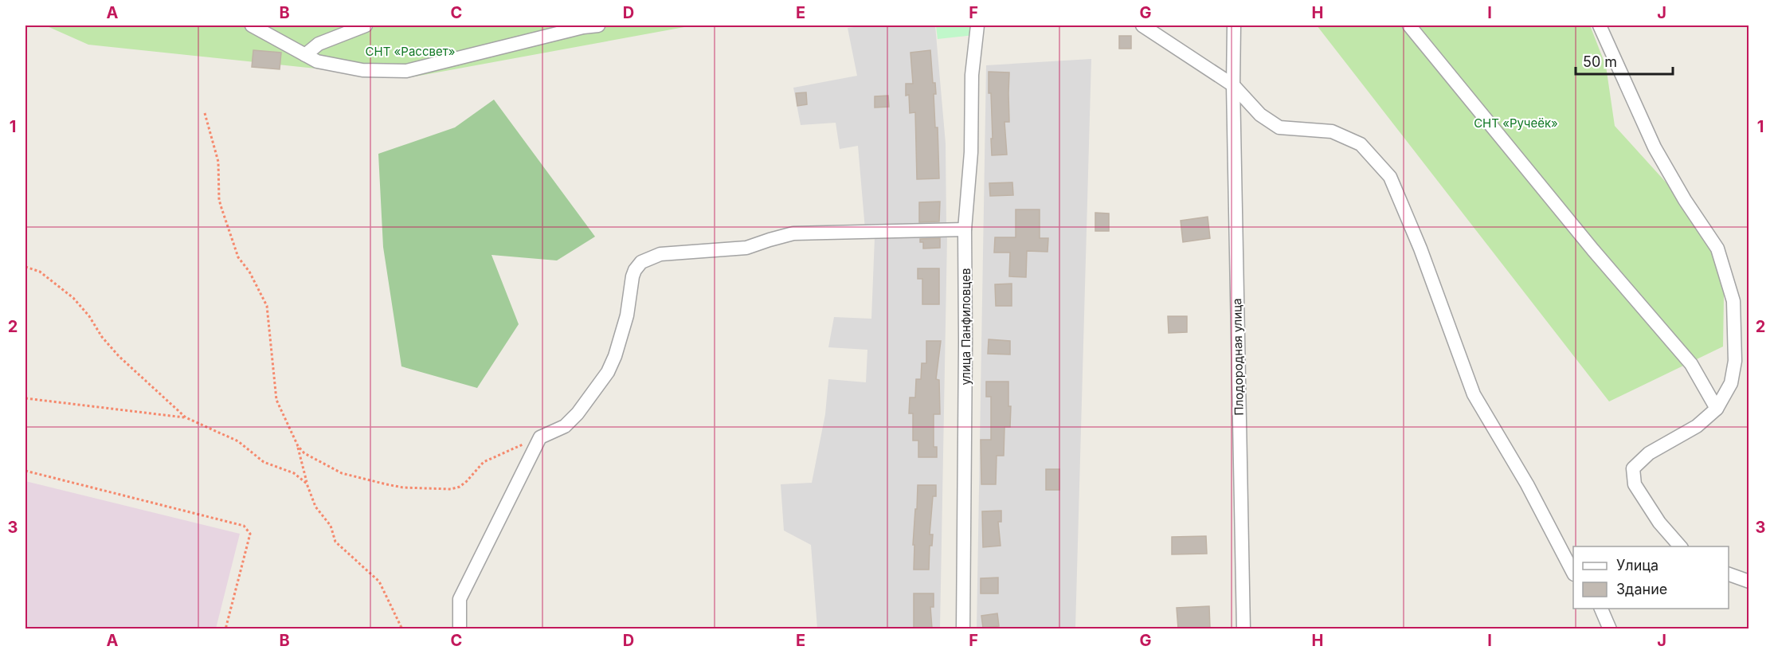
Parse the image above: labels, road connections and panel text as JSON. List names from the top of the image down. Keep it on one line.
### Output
{"streets":{"street":["улица Панфиловцев","Плодородная улица"]},"parks":["СНТ «Рассвет»","СНТ «Ручеёк»"],"legend":["Улица","Здание"],"scale_bar":"50 m","grid":{"columns":["A","B","C","D","E","F","G","H","I","J"],"rows":["1","2","3"]}}
